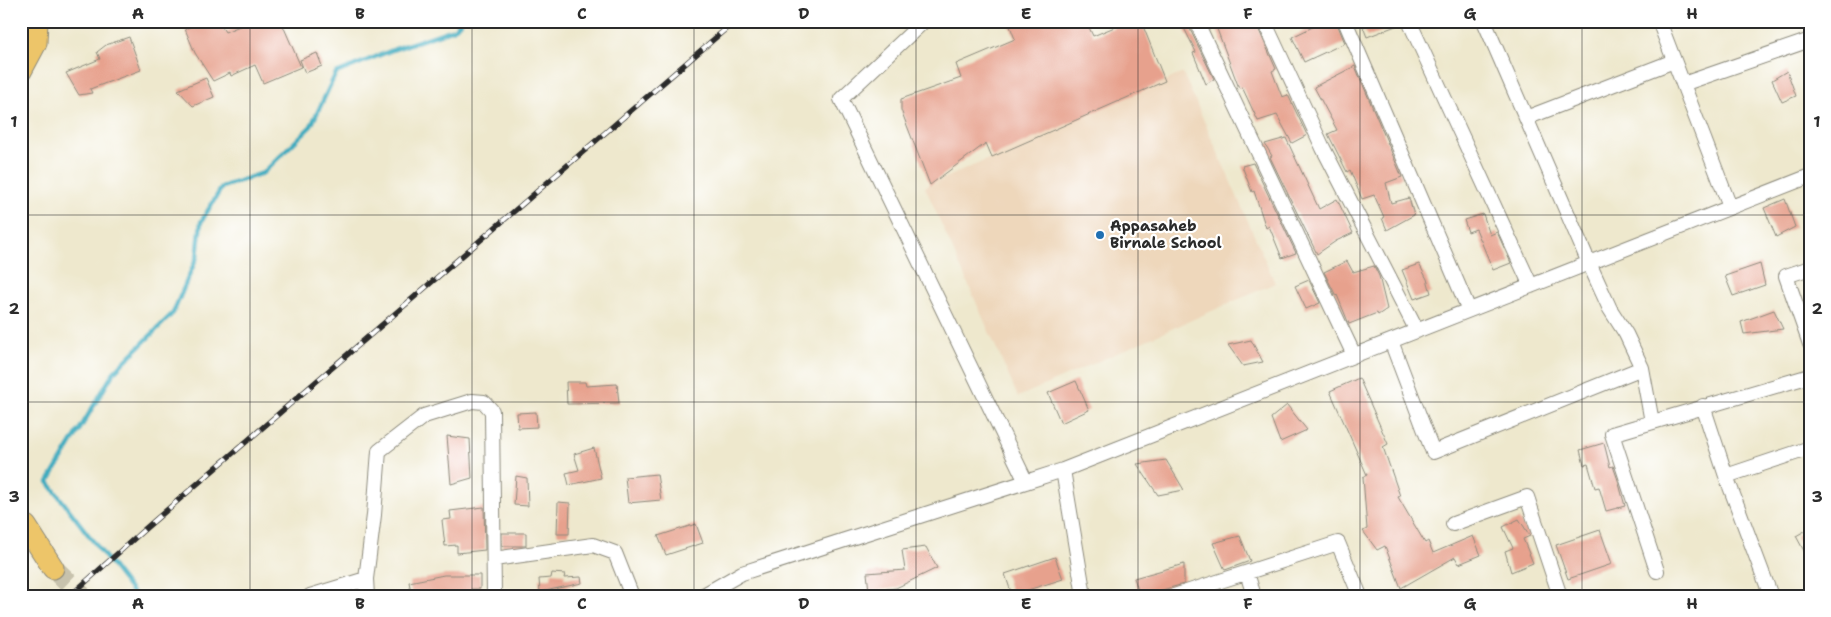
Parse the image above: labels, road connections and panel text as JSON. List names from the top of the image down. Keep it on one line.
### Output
{"places":["Appasaheb Birnale School"],"grid":{"columns":["A","B","C","D","E","F","G","H"],"rows":["1","2","3"]}}
